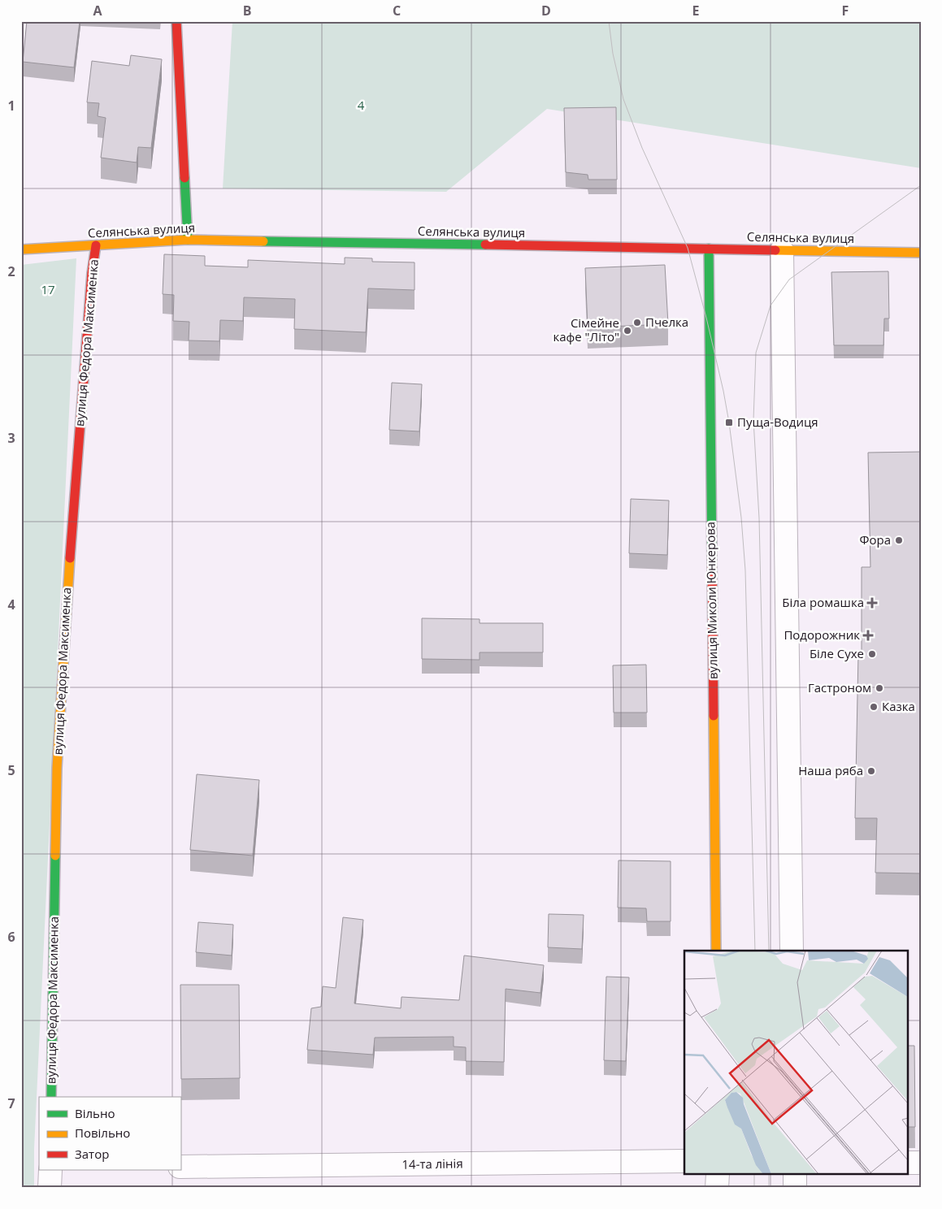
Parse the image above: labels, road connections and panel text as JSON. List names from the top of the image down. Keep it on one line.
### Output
{"streets":{"street":["Селянська вулиця","вулиця Федора Максименка","вулиця Миколи Юнкерова","14-та лінія"]},"crossings":[["Селянська вулиця","вулиця Федора Максименка"],["Селянська вулиця","вулиця Миколи Юнкерова"]],"parks":["4","17"],"places":{"other":["Пчелка","Сімейне кафе \"Літо\"","Фора","Біле Сухе","Гастроном","Казка","Наша ряба"],"transit":["Пуща-Водиця"],"health":["Біла ромашка","Подорожник"]},"legend":["Вільно","Повільно","Затор"],"grid":{"columns":["A","B","C","D","E","F"],"rows":["1","2","3","4","5","6","7"]}}
